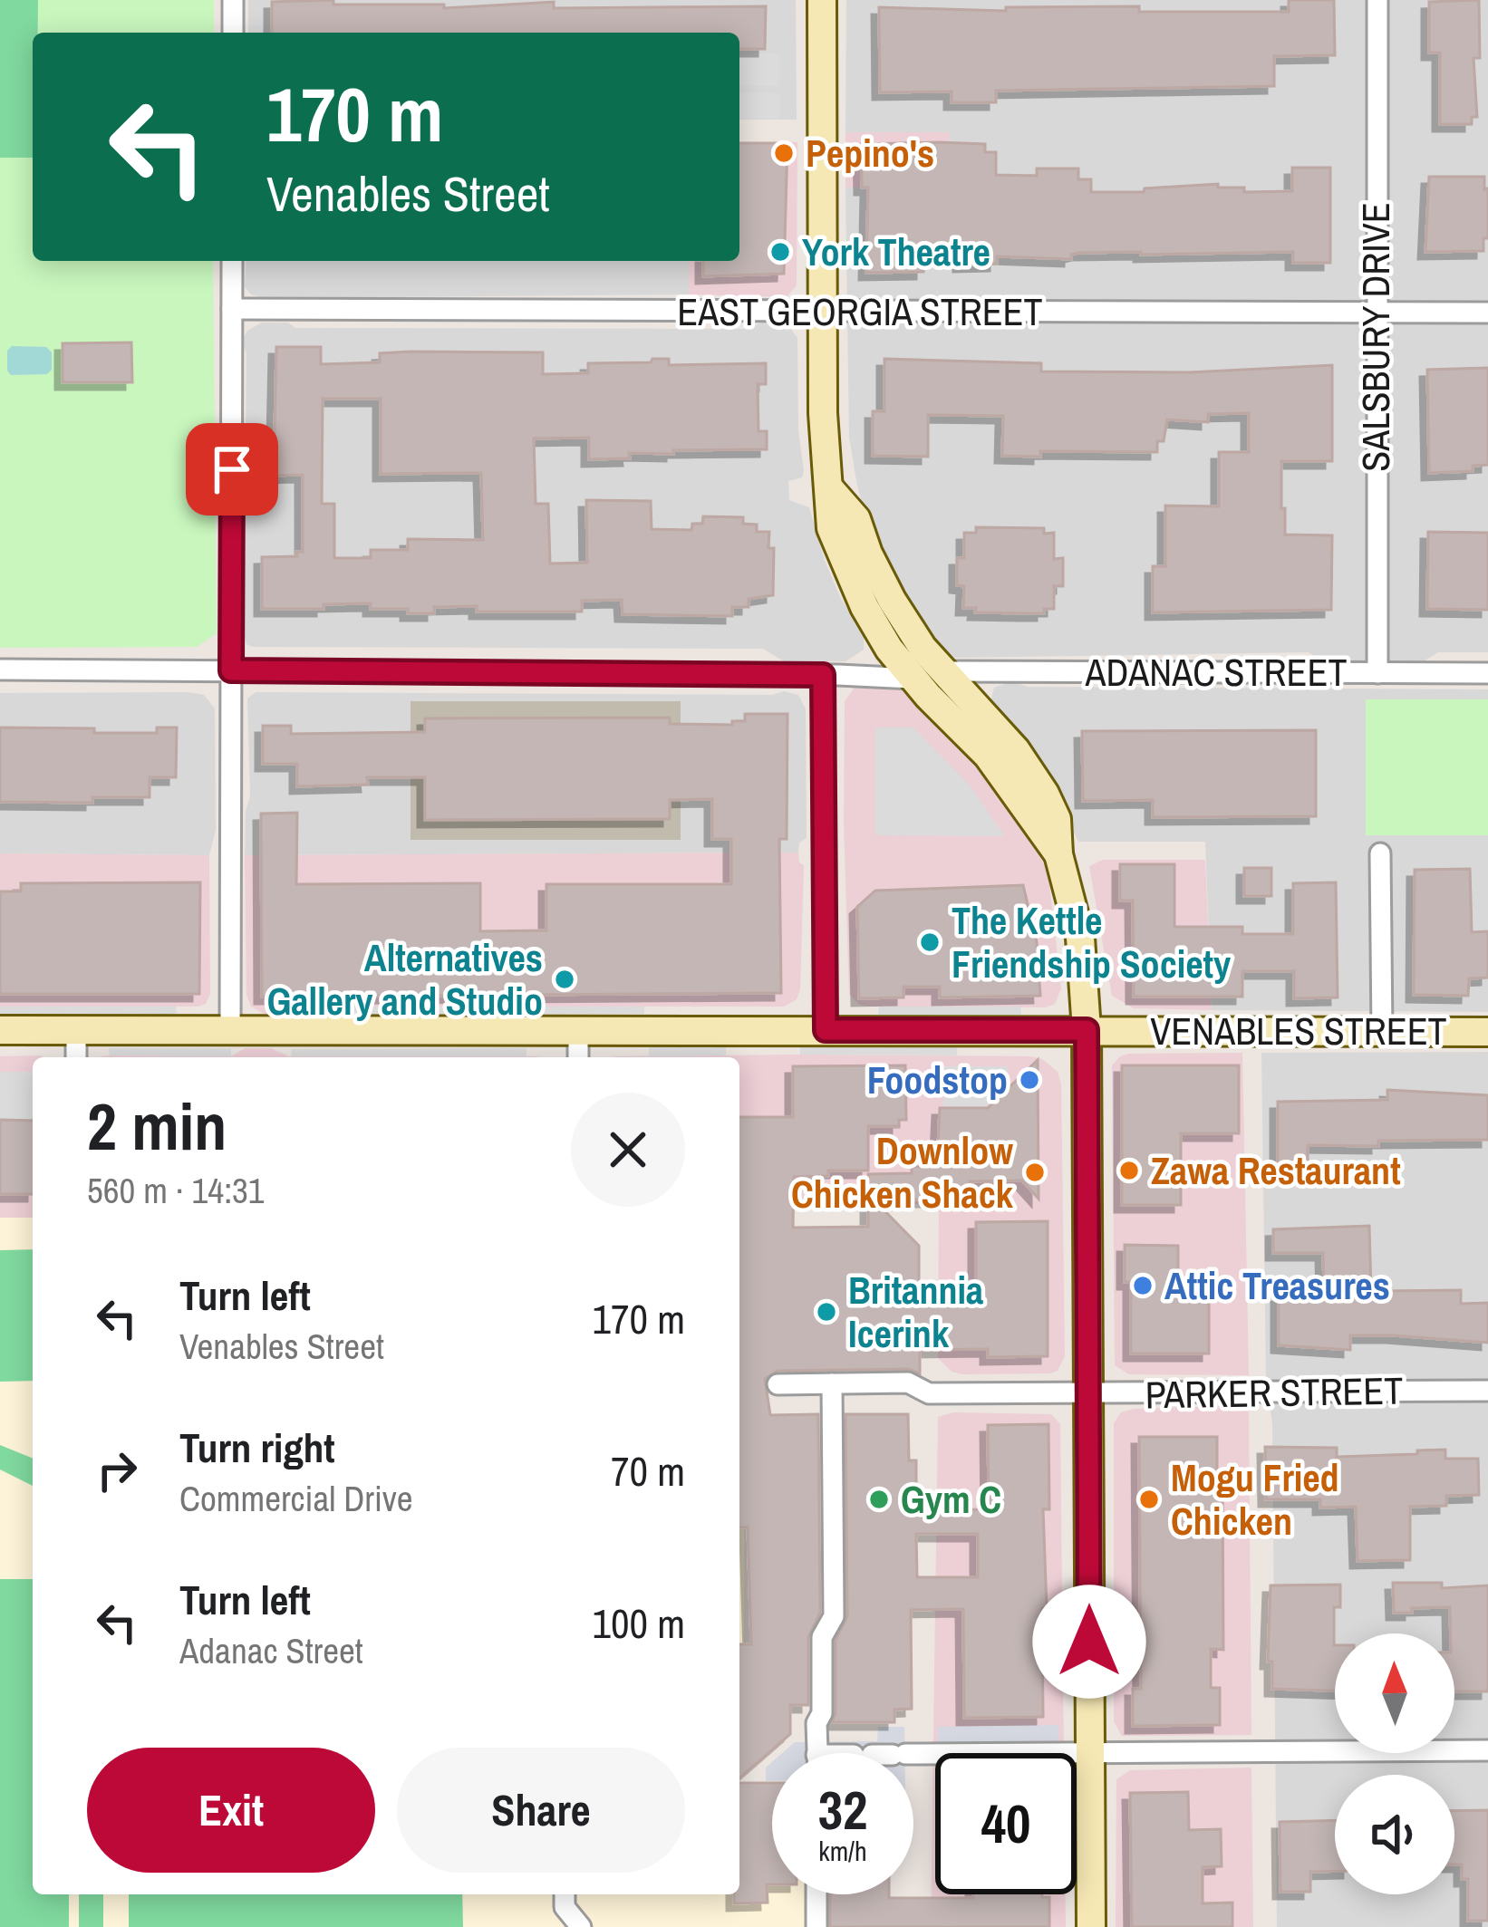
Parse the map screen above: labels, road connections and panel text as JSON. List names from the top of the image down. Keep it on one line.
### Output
{"streets":{"street":["EAST GEORGIA STREET","SALSBURY DRIVE","ADANAC STREET","VENABLES STREET","PARKER STREET"]},"crossings":[["EAST GEORGIA STREET","SALSBURY DRIVE"],["SALSBURY DRIVE","ADANAC STREET"]],"places":["Pepino's","York Theatre","The Kettle Friendship Society","Alternatives Gallery and Studio","Foodstop","Zawa Restaurant","Downlow Chicken Shack","Attic Treasures","Britannia Icerink","Gym C","Mogu Fried Chicken"],"north":"top","page":{"turn":["170 m","Venables Street"],"heading":["2 min","560 m · 14:31"],"list":[{"name":"Turn left","note":"Venables Street","value":"170 m"},{"name":"Turn right","note":"Commercial Drive","value":"70 m"},{"name":"Turn left","note":"Adanac Street","value":"100 m"}],"buttons":["Exit","Share"],"speed":"32 km/h","limit":"40"}}
